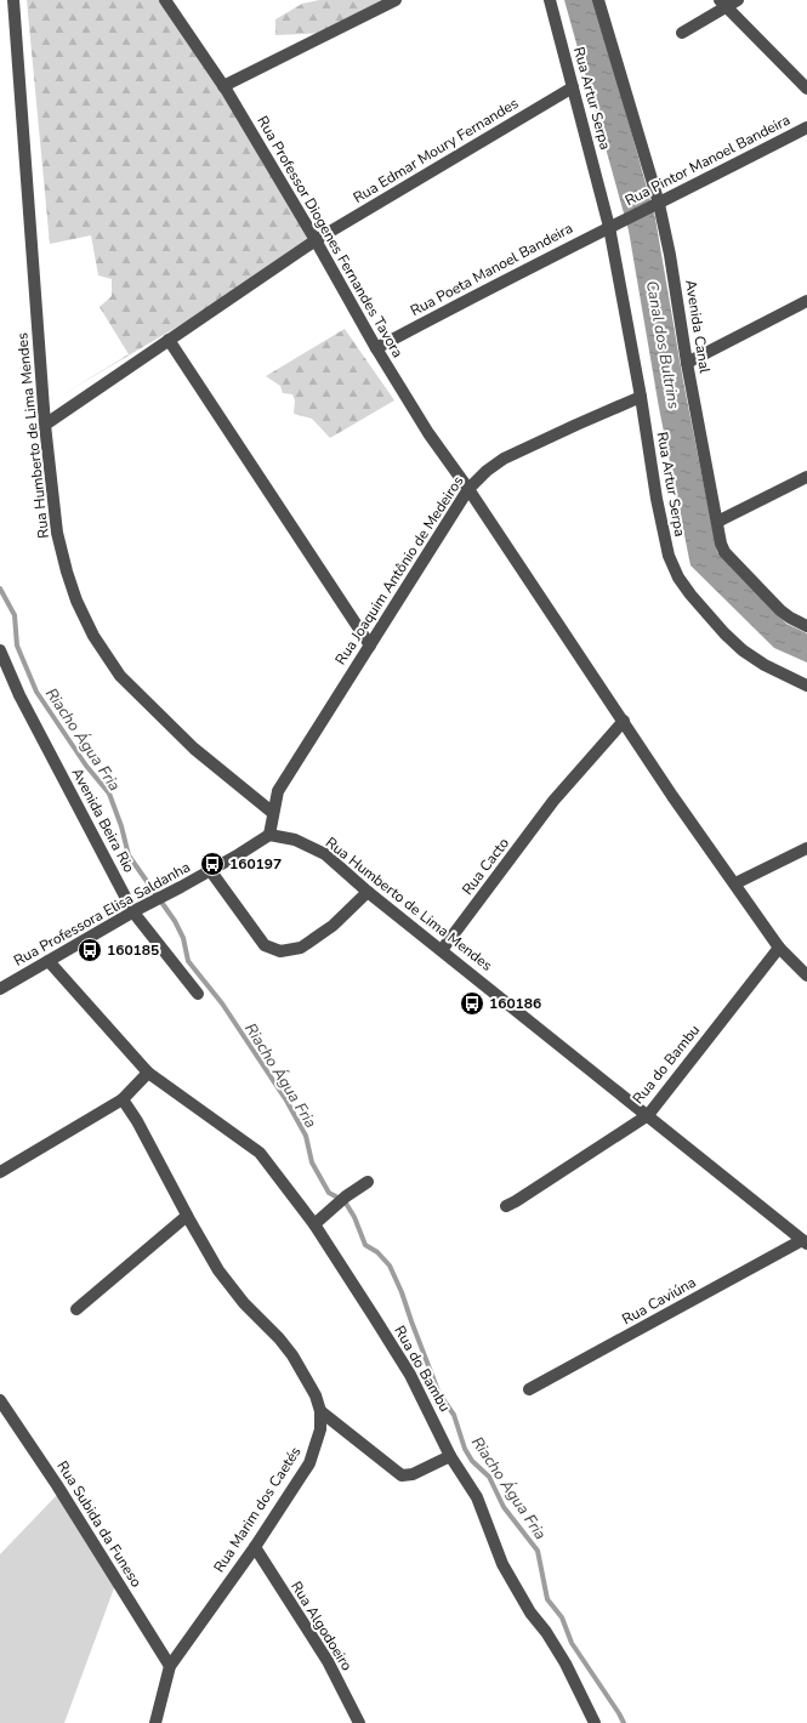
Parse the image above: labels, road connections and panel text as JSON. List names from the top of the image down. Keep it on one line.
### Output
{"streets":{"street":["Rua Artur Serpa","Rua Edmar Moury Fernandes","Rua Pintor Manoel Bandeira","Rua Professor Diogenes Fernandes Tavora","Rua Poeta Manoel Bandeira","Avenida Canal","Rua Humberto de Lima Mendes","Rua Joaquim Antônio de Medeiros","Avenida Beira Rio","Rua Cacto","Rua Professora Elisa Saldanha","Rua do Bambu","Rua Caviúna","Rua Marim dos Caetés","Rua Subida da Funeso","Rua Algodoeiro"]},"crossings":[["Rua Artur Serpa","Rua Edmar Moury Fernandes"],["Rua Artur Serpa","Rua Poeta Manoel Bandeira"],["Rua Artur Serpa","Rua Joaquim Antônio de Medeiros"],["Rua Edmar Moury Fernandes","Rua Professor Diogenes Fernandes Tavora"],["Rua Edmar Moury Fernandes","Rua Humberto de Lima Mendes"],["Rua Pintor Manoel Bandeira","Rua Poeta Manoel Bandeira"],["Rua Pintor Manoel Bandeira","Avenida Canal"],["Rua Professor Diogenes Fernandes Tavora","Rua Poeta Manoel Bandeira"],["Rua Professor Diogenes Fernandes Tavora","Rua Joaquim Antônio de Medeiros"],["Rua Professor Diogenes Fernandes Tavora","Rua Cacto"],["Rua Professor Diogenes Fernandes Tavora","Rua do Bambu"],["Rua Humberto de Lima Mendes","Rua Joaquim Antônio de Medeiros"],["Rua Humberto de Lima Mendes","Rua Cacto"],["Rua Humberto de Lima Mendes","Rua Professora Elisa Saldanha"],["Rua Humberto de Lima Mendes","Rua do Bambu"],["Rua Humberto de Lima Mendes","Rua Caviúna"],["Avenida Beira Rio","Rua Professora Elisa Saldanha"],["Rua Professora Elisa Saldanha","Rua do Bambu"],["Rua Marim dos Caetés","Rua Subida da Funeso"],["Rua Marim dos Caetés","Rua Algodoeiro"]],"water":["Canal dos Bultrins","Riacho Água Fria"],"places":{"bus stop":["160197","160185","160186"]}}
